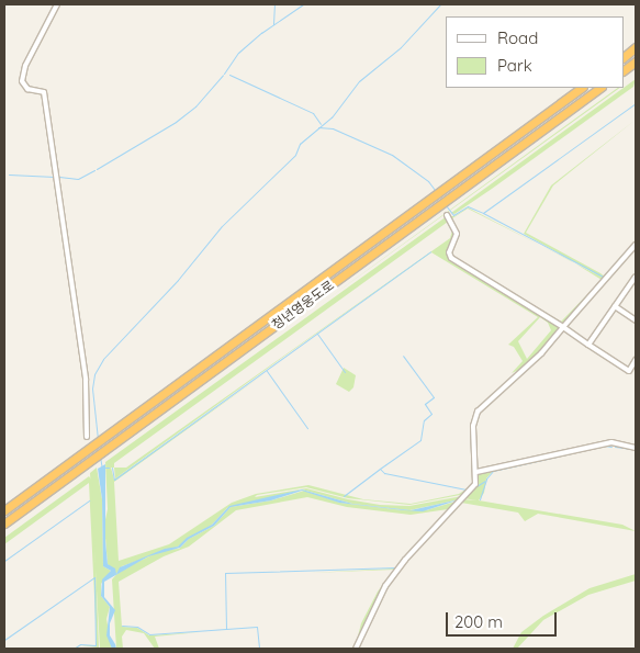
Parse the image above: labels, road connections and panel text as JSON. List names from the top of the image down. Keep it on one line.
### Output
{"streets":{"highway":["청년영웅도로"]},"legend":["Road","Park"],"scale_bar":"200 m"}
